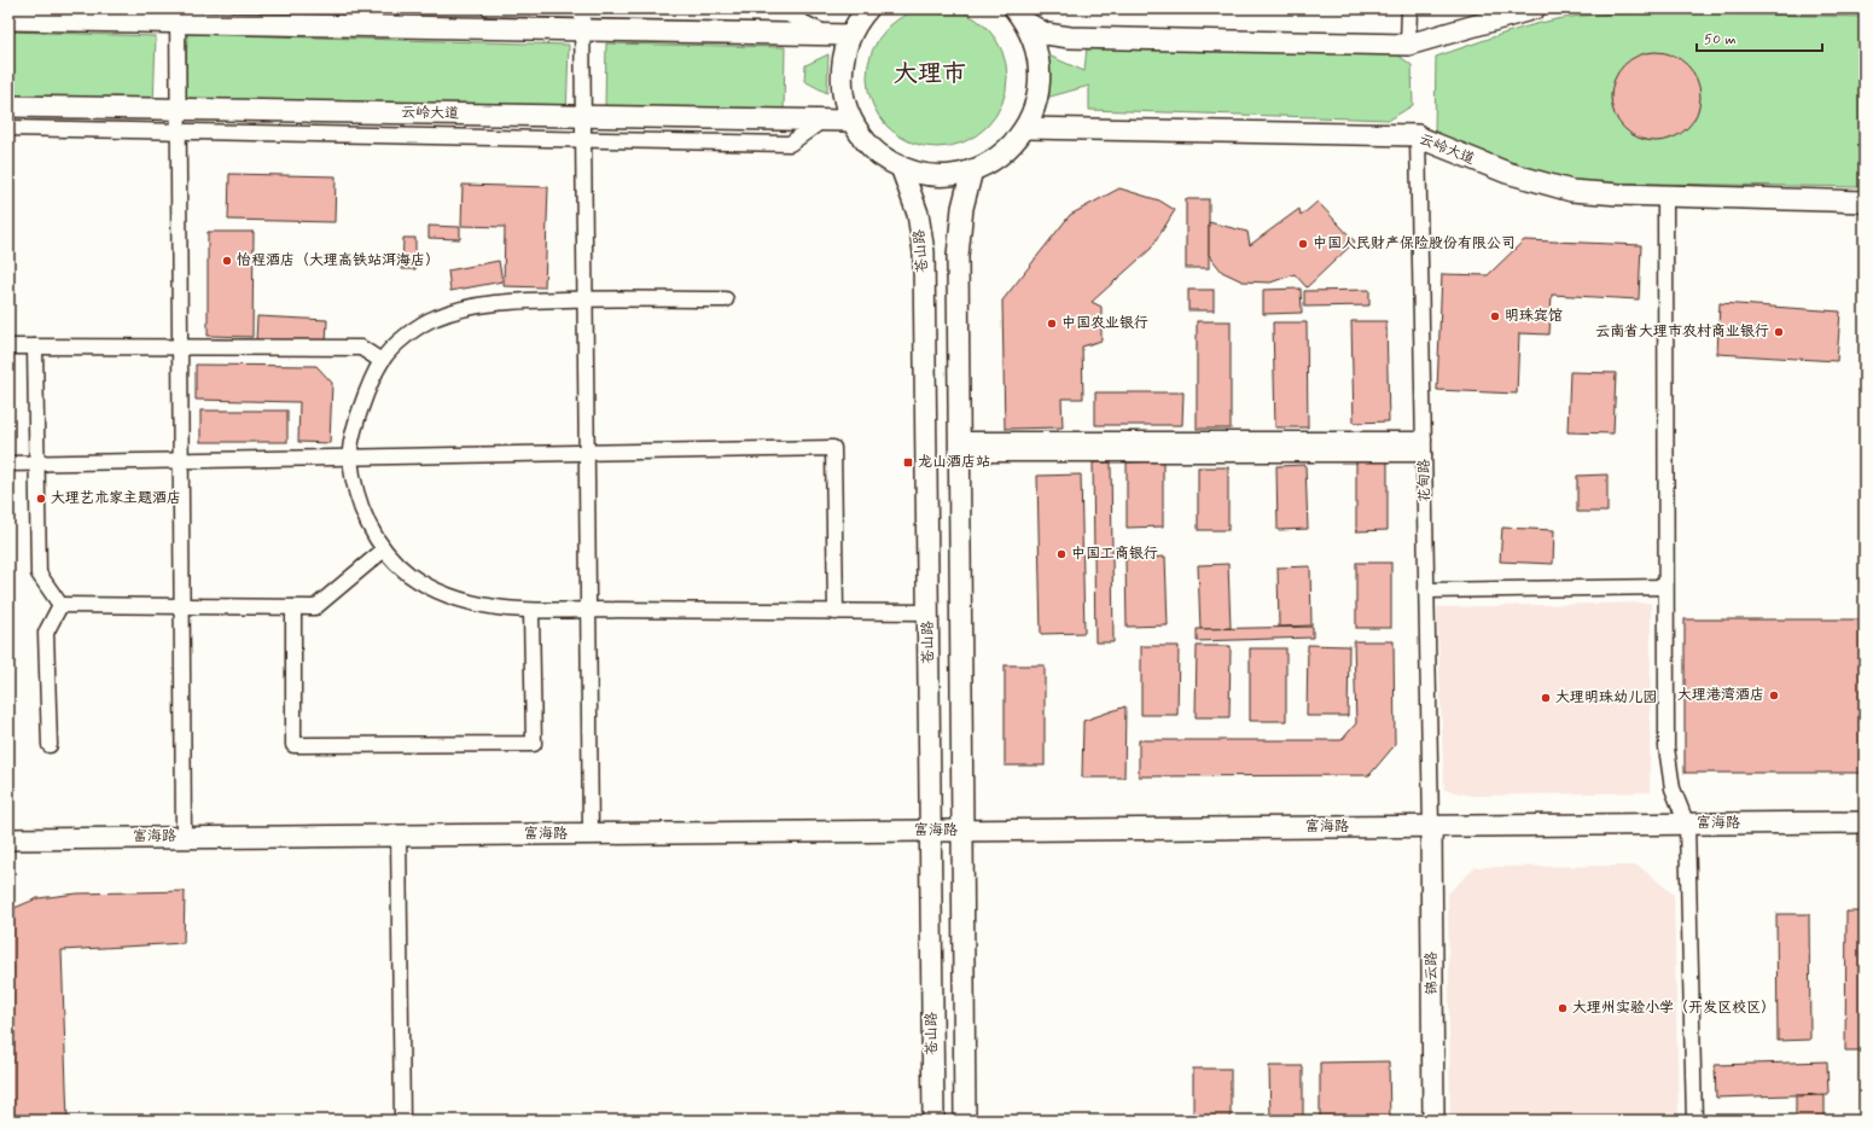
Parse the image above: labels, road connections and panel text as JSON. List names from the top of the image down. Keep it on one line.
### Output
{"streets":{"street":["云岭大道","苍山路","花甸路","富海路","锦云路"]},"crossings":[["云岭大道","花甸路"],["苍山路","富海路"],["花甸路","富海路"],["花甸路","锦云路"],["富海路","锦云路"]],"districts":["大理市"],"places":{"other":["中国人民财产保险股份有限公司","怡程酒店（大理高铁站洱海店）","明珠宾馆","中国农业银行","云南省大理市农村商业银行","大理艺术家主题酒店","中国工商银行","大理港湾酒店","大理明珠幼儿园","大理州实验小学（开发区校区）"],"transit":["龙山酒店站"]},"scale_bar":"50 m"}
